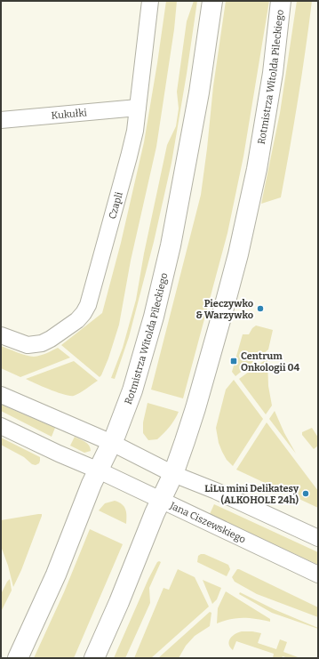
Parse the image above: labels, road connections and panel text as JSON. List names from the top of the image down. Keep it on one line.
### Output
{"streets":{"main road":["Rotmistrza Witolda Pileckiego"],"street":["Kukułki","Czapli","Jana Ciszewskiego"]},"crossings":[["Rotmistrza Witolda Pileckiego","Jana Ciszewskiego"],["Kukułki","Czapli"]],"places":{"other":["Pieczywko & Warzywko","LiLu mini Delikatesy (ALKOHOLE 24h)"],"transit":["Centrum Onkologii 04"]}}
